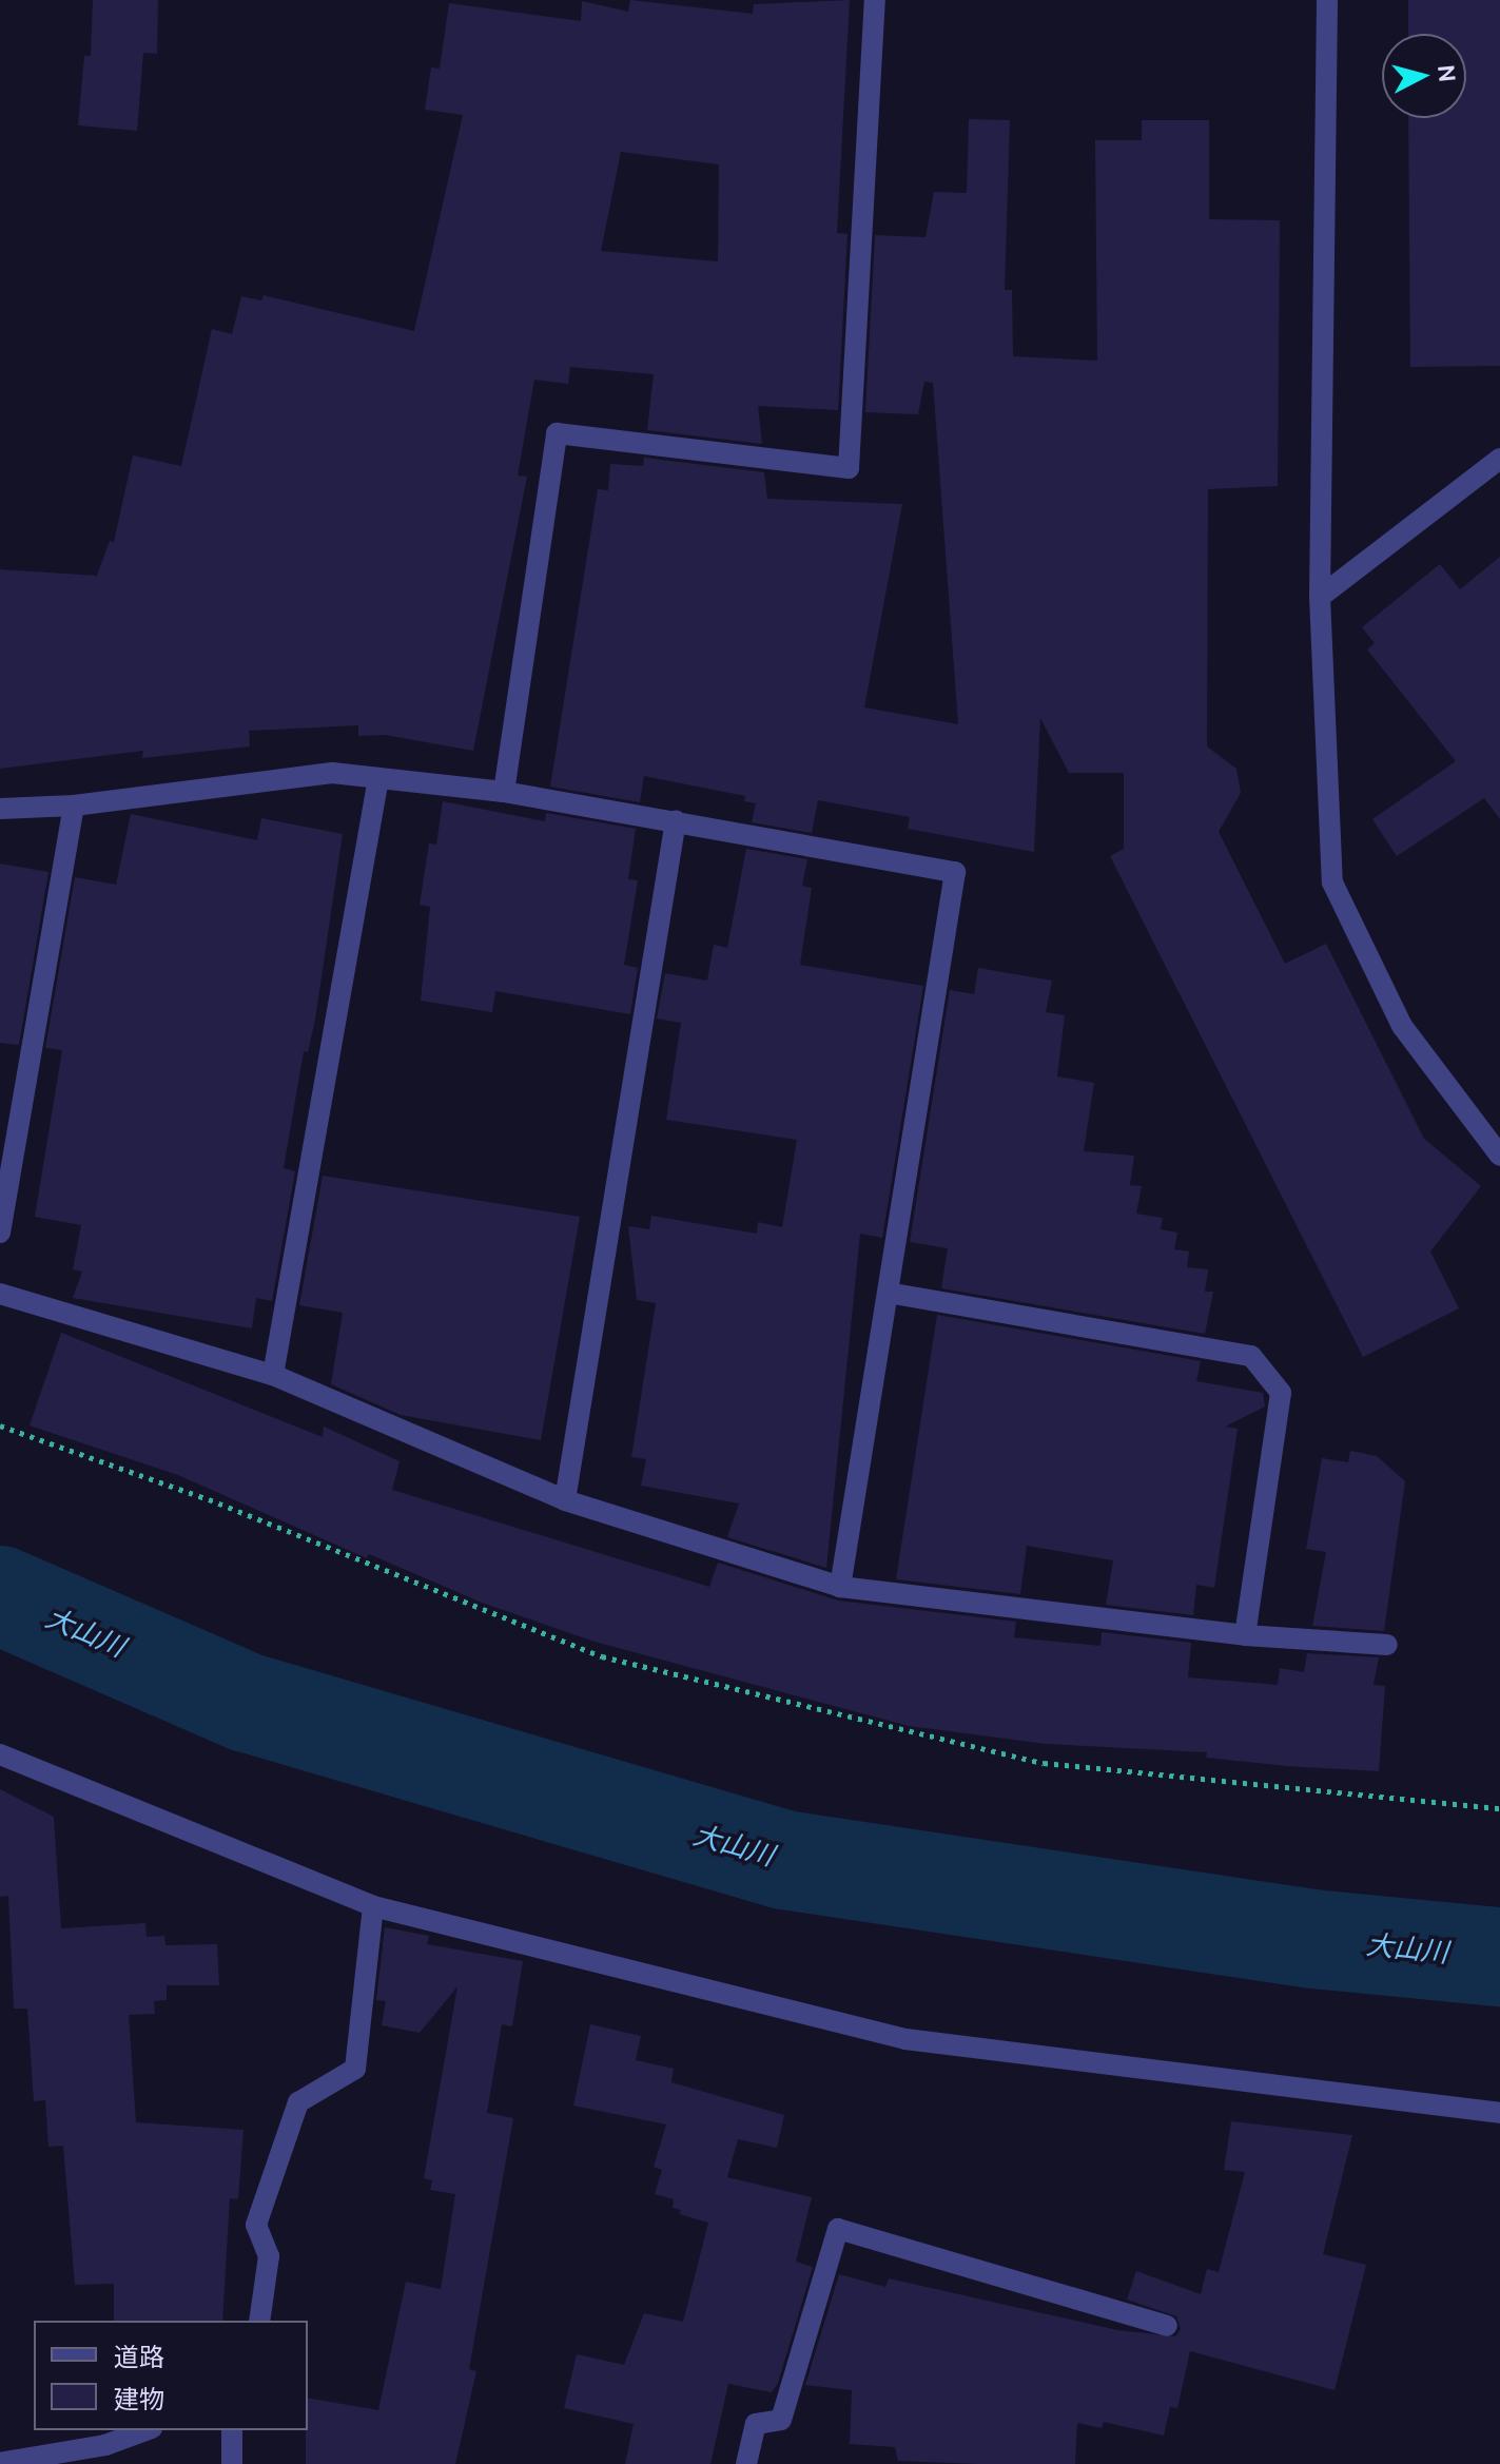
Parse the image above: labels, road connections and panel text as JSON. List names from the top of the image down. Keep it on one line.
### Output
{"water":["大山川"],"legend":["道路","建物"],"north":"right"}
